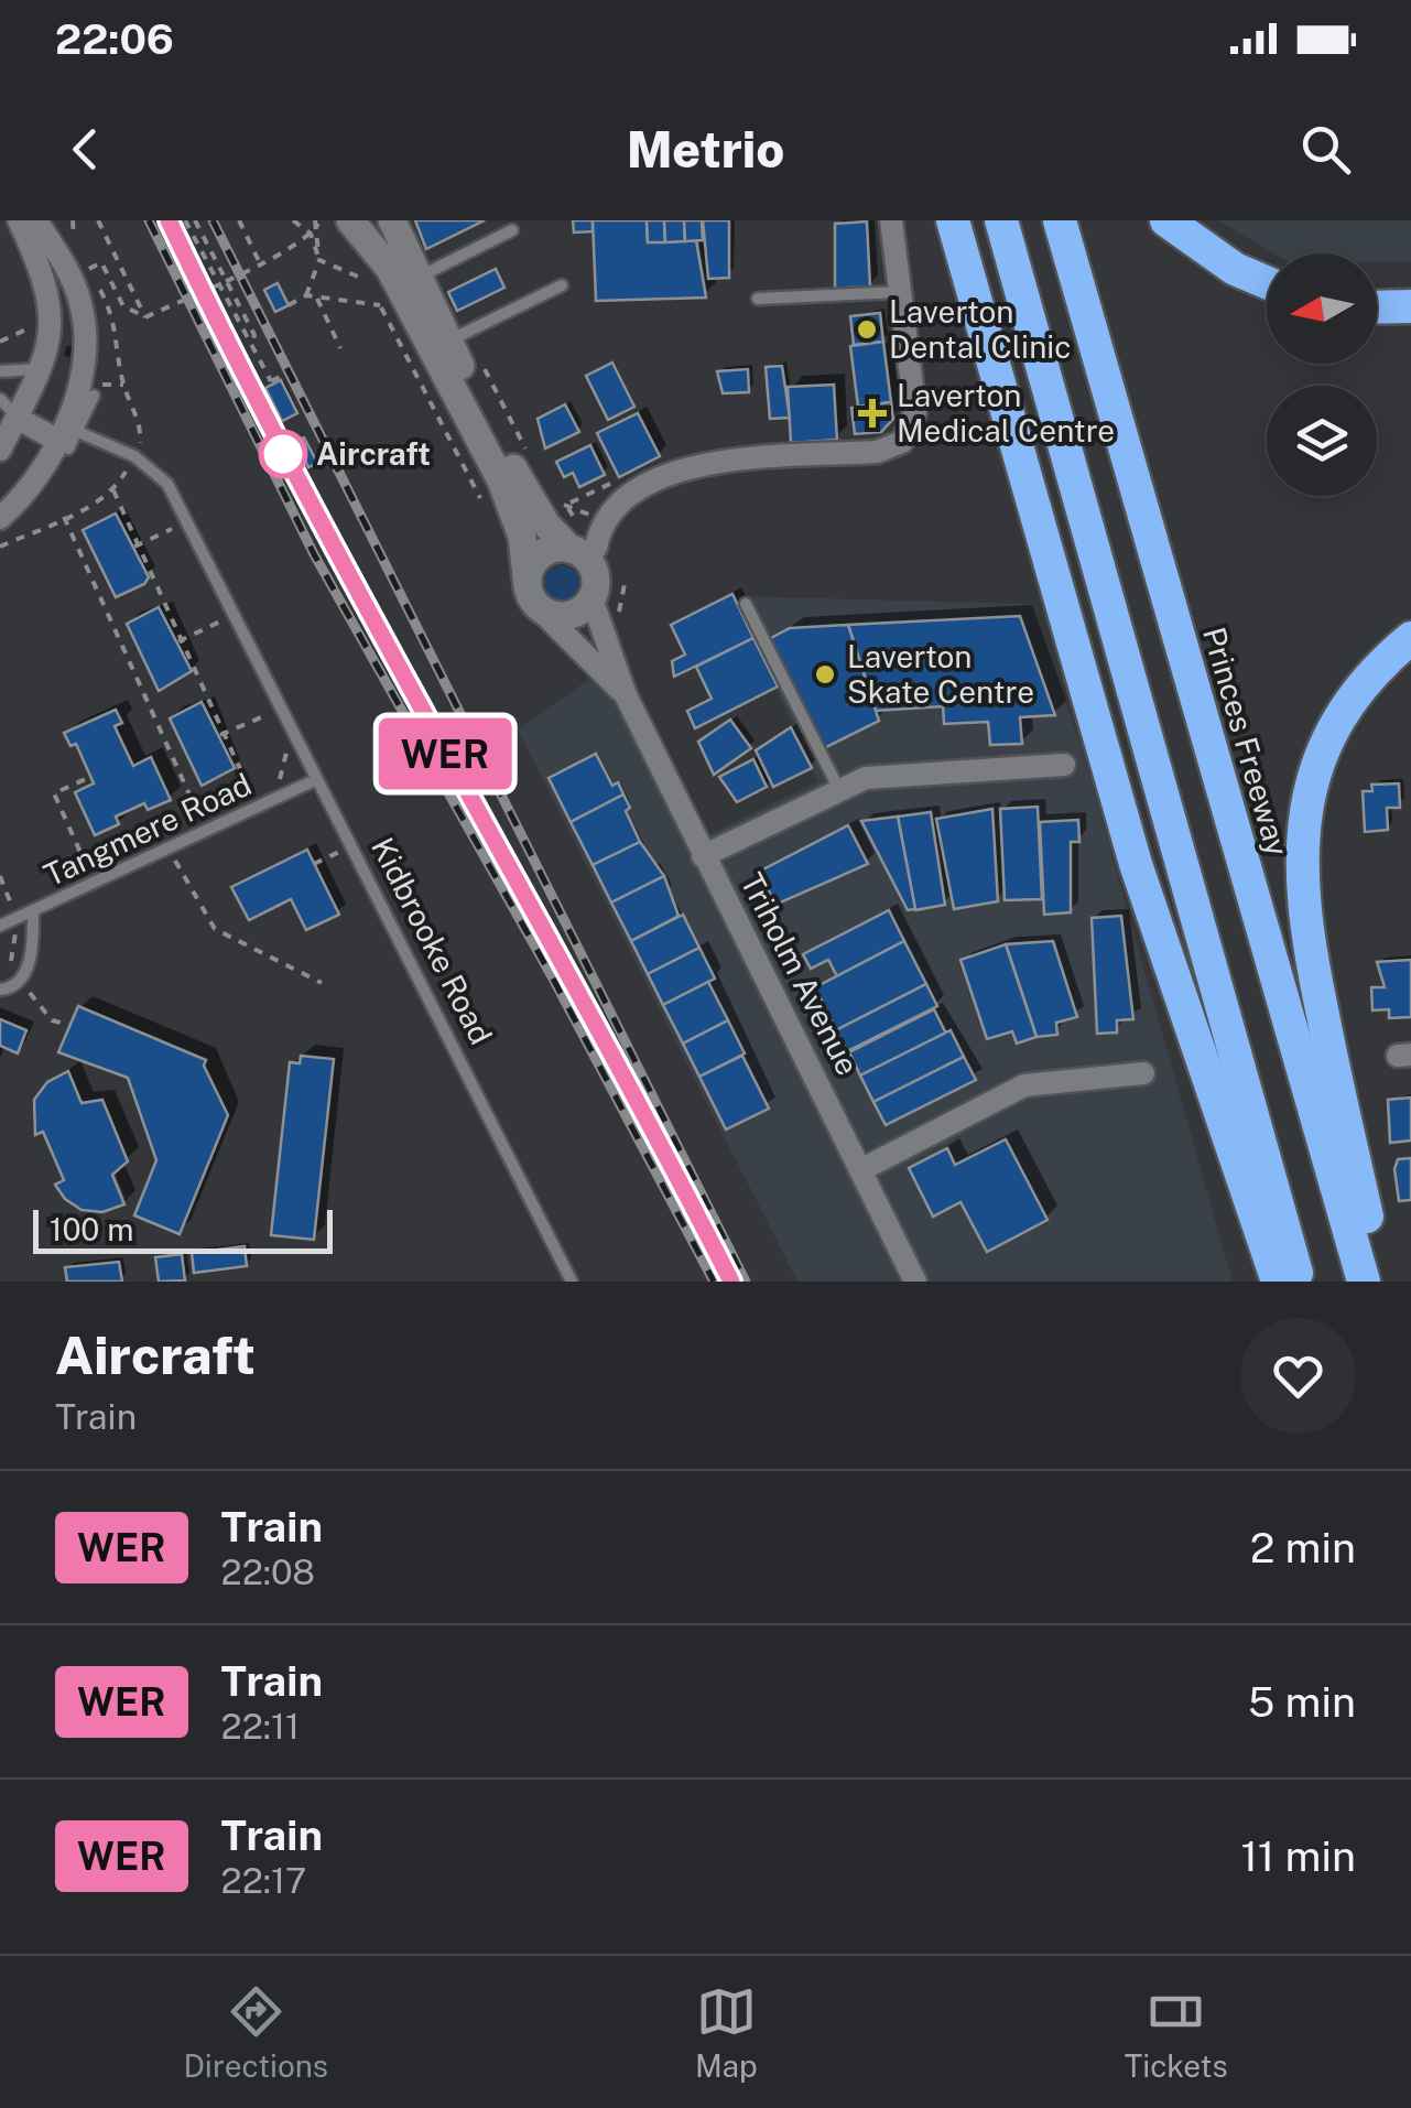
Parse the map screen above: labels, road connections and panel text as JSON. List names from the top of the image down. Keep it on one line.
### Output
{"streets":{"highway":["Princes Freeway"],"street":["Kidbrooke Road","Triholm Avenue"],"lane":["Tangmere Road"]},"crossings":[["Tangmere Road","Kidbrooke Road"]],"places":{"other":["Laverton Dental Clinic","Aircraft","Laverton Skate Centre"],"health":["Laverton Medical Centre"]},"scale_bar":"100 m","north":"left","page":{"status":"22:06","header":"Metrio","on_map":"WER","scale":"100 m","heading":["Aircraft","Train"],"list":[{"mark":"WER","name":"Train","note":"22:08","value":"2 min"},{"mark":"WER","name":"Train","note":"22:11","value":"5 min"},{"mark":"WER","name":"Train","note":"22:17","value":"11 min"}],"tabs":["Directions","Map","Tickets"]}}
